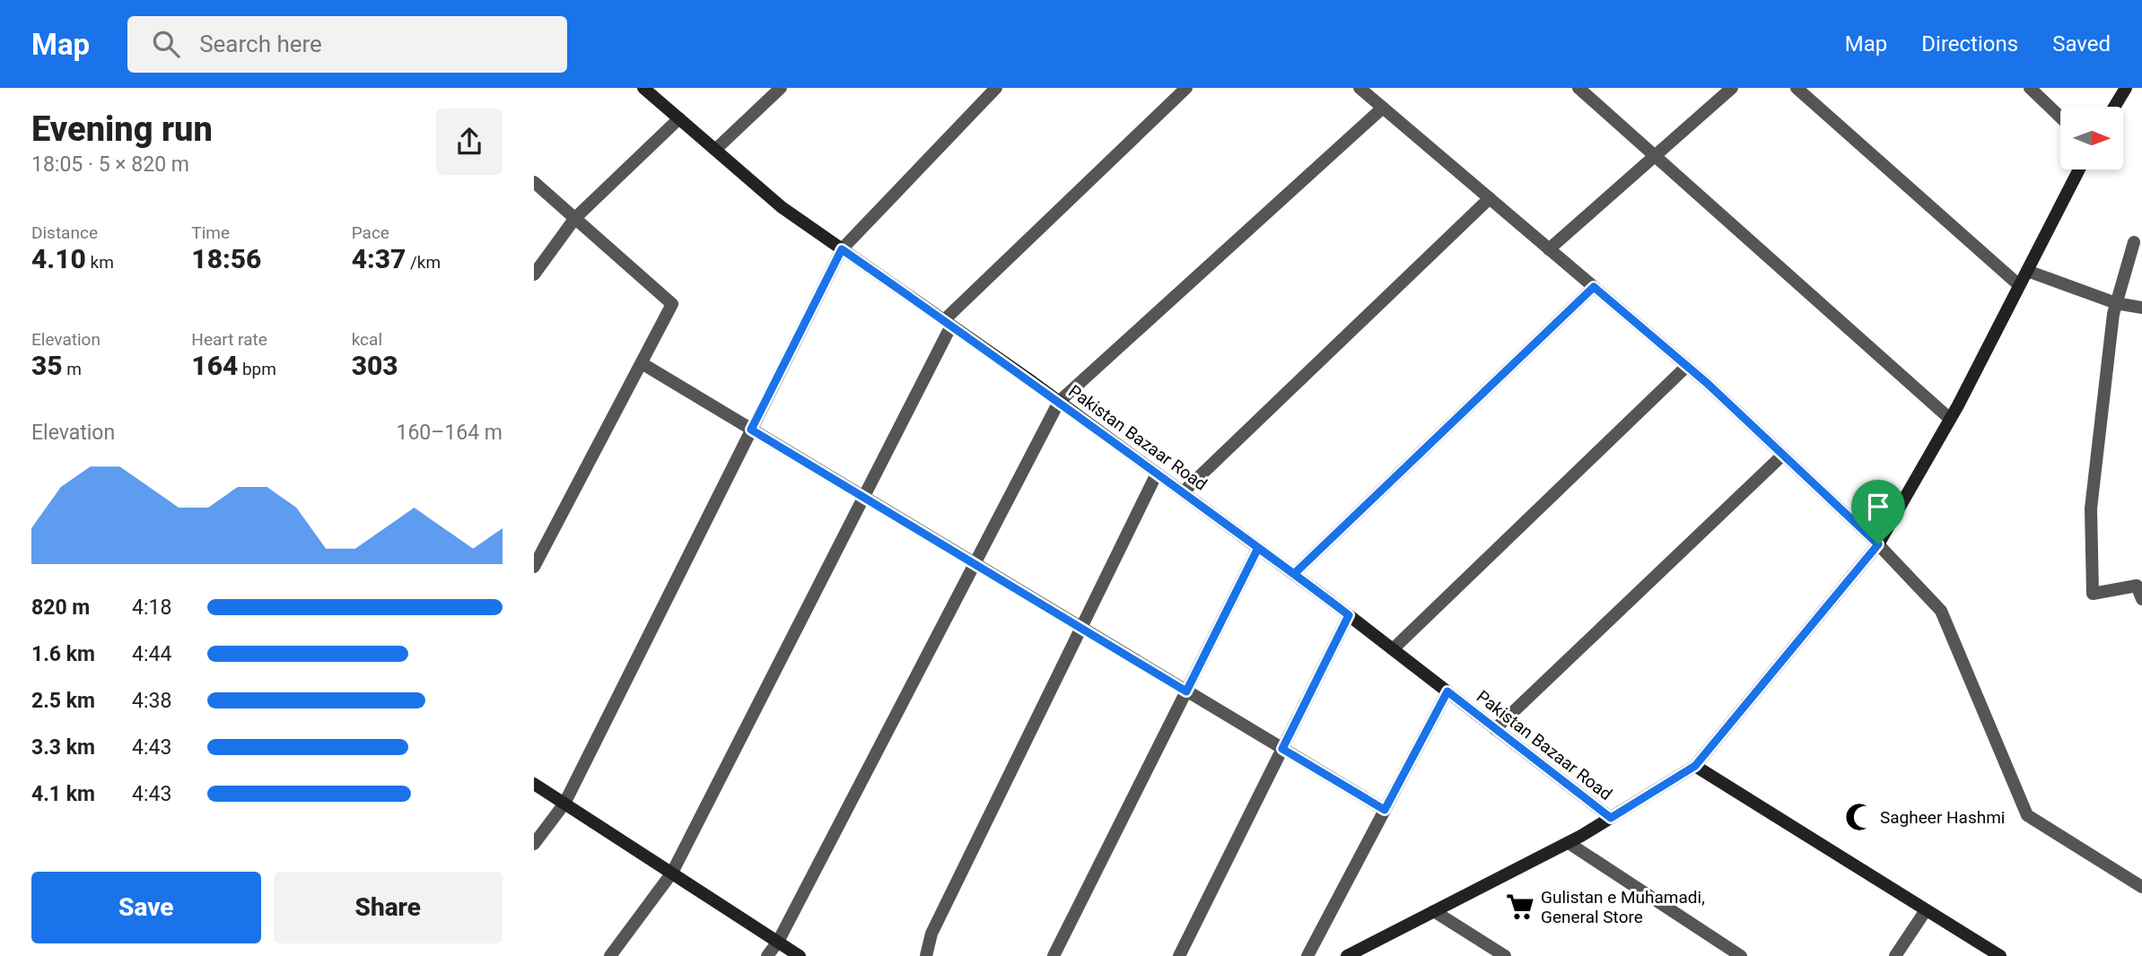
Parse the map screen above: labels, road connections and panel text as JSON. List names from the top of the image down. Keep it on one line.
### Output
{"streets":{"street":["Pakistan Bazaar Road"]},"places":{"mosque":["Sagheer Hashmi"],"supermarket":["Gulistan e Muhamadi, General Store"]},"north":"right","page":{"header":"Map","search":"Search here","nav":["Map","Directions","Saved"],"heading":["Evening run","18:05 · 5 × 820 m"],"stats":[["Distance","4.10 km"],["Time","18:56"],["Pace","4:37 /km"],["Elevation","35 m"],["Heart rate","164 bpm"],["kcal","303"]],"chart":["Elevation","160–164 m"],"list":[{"name":"820 m","note":"4:18"},{"name":"1.6 km","note":"4:44"},{"name":"2.5 km","note":"4:38"},{"name":"3.3 km","note":"4:43"},{"name":"4.1 km","note":"4:43"}],"buttons":["Save","Share"]}}
